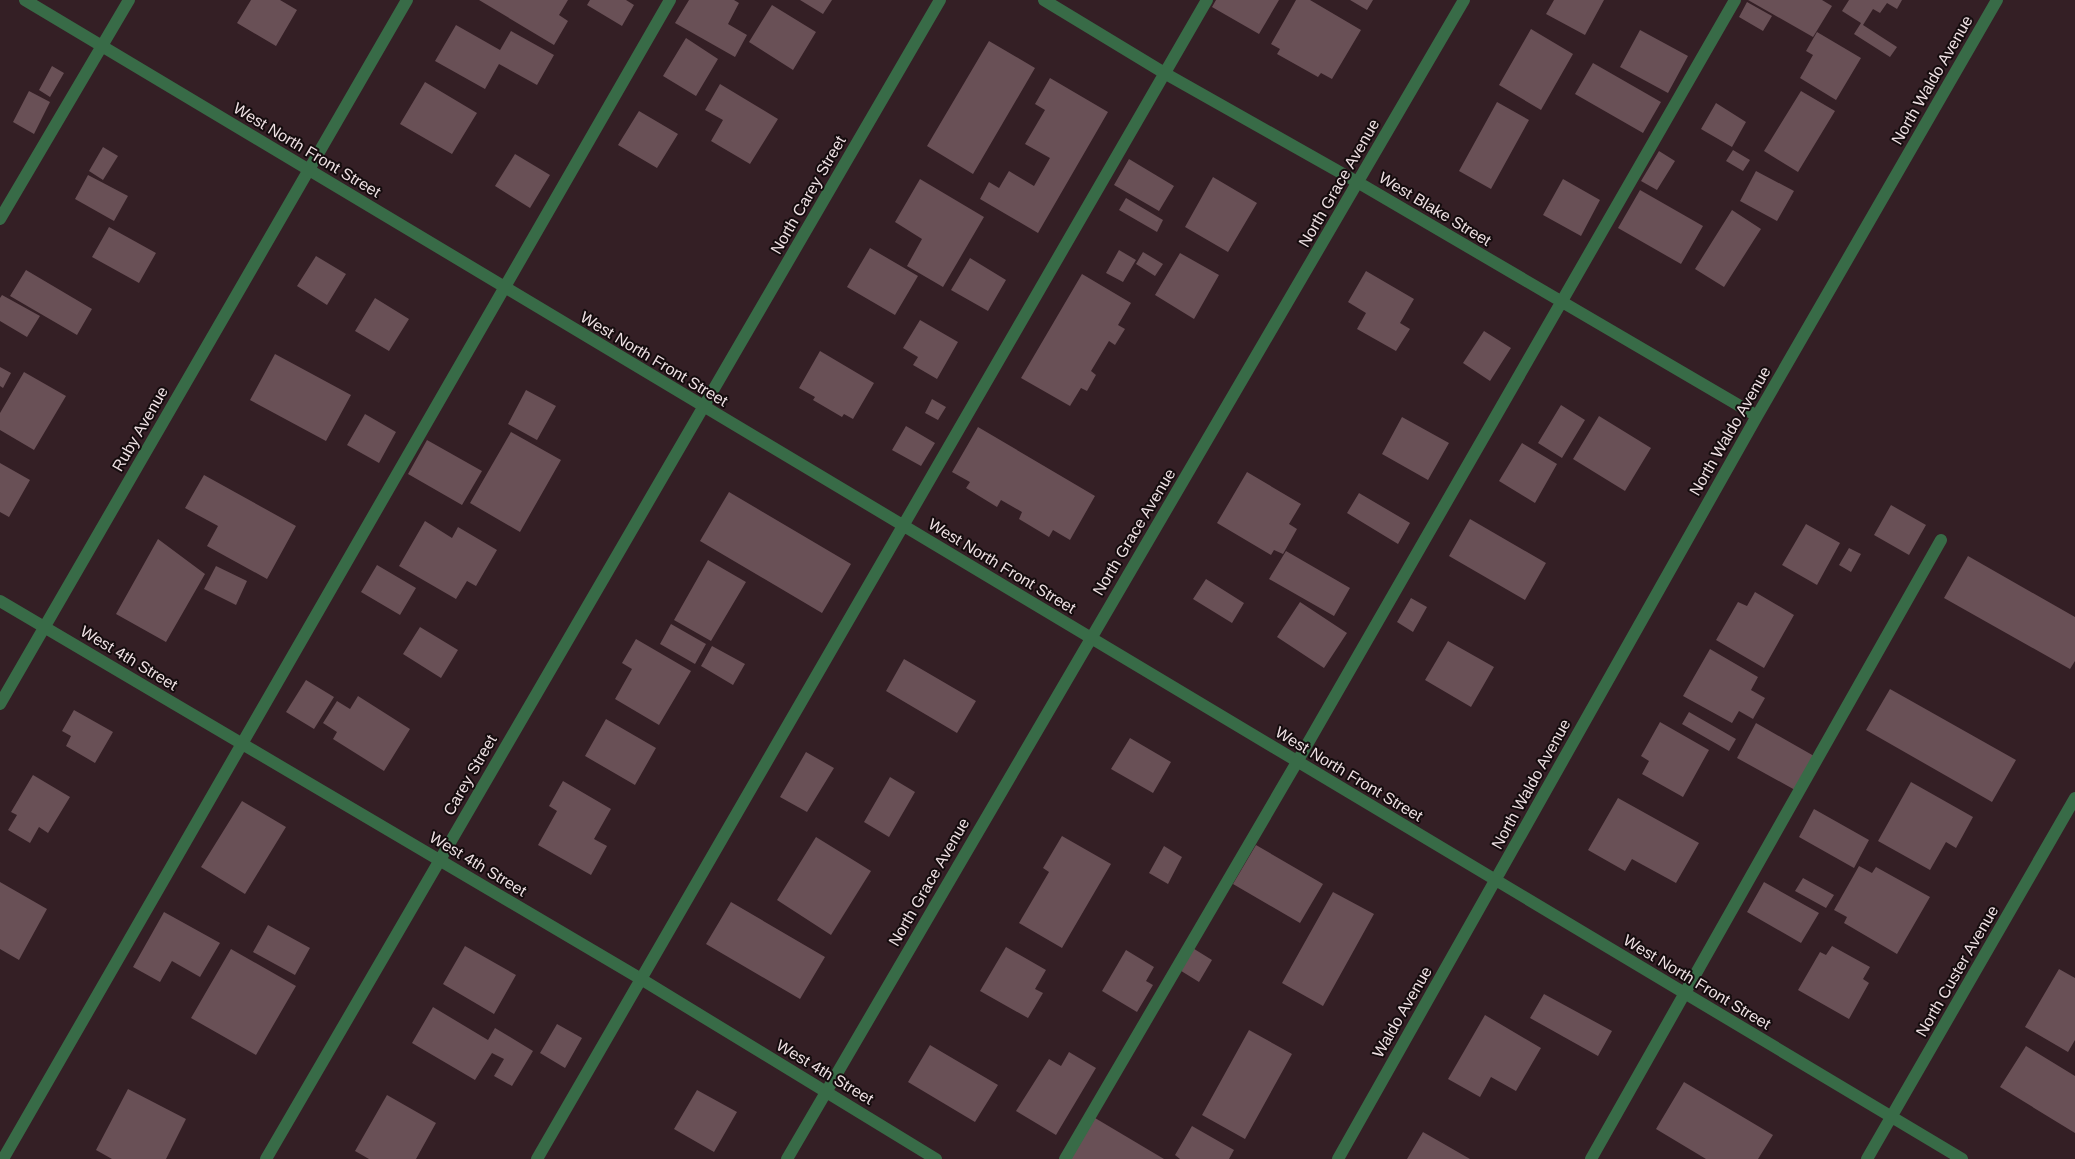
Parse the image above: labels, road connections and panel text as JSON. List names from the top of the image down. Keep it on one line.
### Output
{"streets":{"street":["North Waldo Avenue","West North Front Street","North Grace Avenue","North Carey Street","West Blake Street","Ruby Avenue","West 4th Street","Carey Street","North Custer Avenue","Waldo Avenue"]},"crossings":[["North Waldo Avenue","West North Front Street"],["North Waldo Avenue","West Blake Street"],["North Waldo Avenue","Waldo Avenue"],["West North Front Street","North Grace Avenue"],["West North Front Street","North Carey Street"],["West North Front Street","Ruby Avenue"],["West North Front Street","Carey Street"],["West North Front Street","North Custer Avenue"],["West North Front Street","Waldo Avenue"],["North Grace Avenue","West Blake Street"],["North Grace Avenue","West 4th Street"],["North Carey Street","Carey Street"],["Ruby Avenue","West 4th Street"],["West 4th Street","Carey Street"]]}
